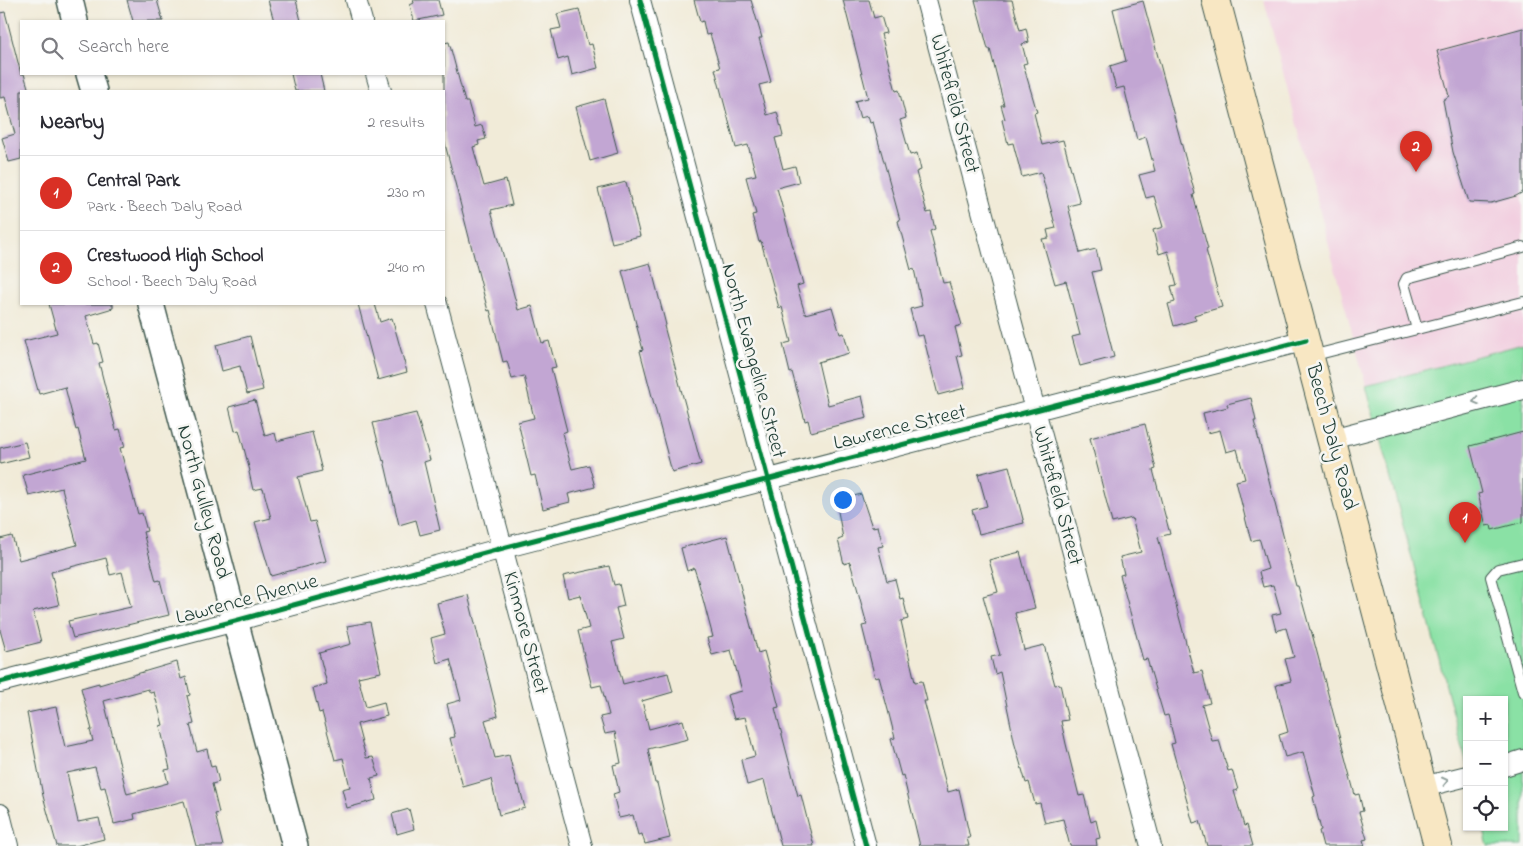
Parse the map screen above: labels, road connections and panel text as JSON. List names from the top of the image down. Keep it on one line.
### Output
{"streets":{"main road":["Beech Daly Road"],"street":["Whitefield Street","North Evangeline Street","Lawrence Street","North Gulley Road","Lawrence Avenue","Kinmore Street"]},"crossings":[["Whitefield Street","Lawrence Street"],["North Evangeline Street","Lawrence Street"],["Lawrence Street","Beech Daly Road"],["Lawrence Street","Lawrence Avenue"],["Lawrence Street","Kinmore Street"],["North Gulley Road","Lawrence Avenue"],["Lawrence Avenue","Kinmore Street"]],"page":{"search":"Search here","heading":["Nearby","2 results"],"pins":["2","1"],"list":[{"mark":"1","name":"Central Park","note":"Park · Beech Daly Road","value":"230 m"},{"mark":"2","name":"Crestwood High School","note":"School · Beech Daly Road","value":"240 m"}],"map_buttons":["+","−"]}}
